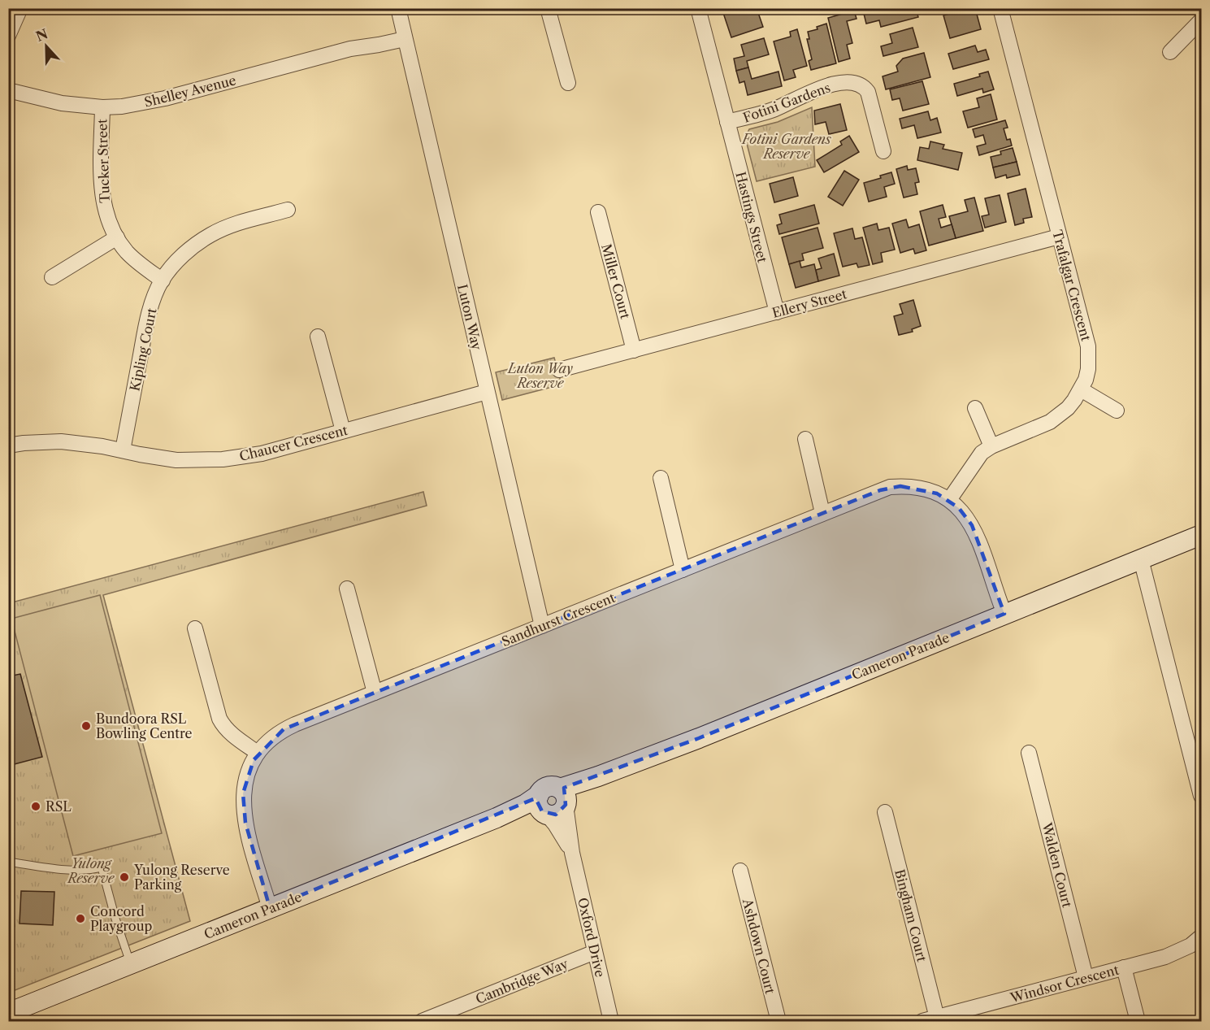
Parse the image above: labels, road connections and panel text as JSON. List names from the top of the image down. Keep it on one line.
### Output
{"streets":{"street":["Shelley Avenue","Fotini Gardens","Tucker Street","Hastings Street","Miller Court","Trafalgar Crescent","Ellery Street","Luton Way","Kipling Court","Chaucer Crescent","Sandhurst Crescent","Cameron Parade","Walden Court","Bingham Court","Oxford Drive","Ashdown Court","Cambridge Way","Windsor Crescent"]},"crossings":[["Shelley Avenue","Tucker Street"],["Shelley Avenue","Luton Way"],["Fotini Gardens","Hastings Street"],["Tucker Street","Kipling Court"],["Hastings Street","Ellery Street"],["Miller Court","Ellery Street"],["Trafalgar Crescent","Ellery Street"],["Trafalgar Crescent","Sandhurst Crescent"],["Luton Way","Chaucer Crescent"],["Luton Way","Sandhurst Crescent"],["Kipling Court","Chaucer Crescent"],["Sandhurst Crescent","Cameron Parade"],["Cameron Parade","Oxford Drive"],["Walden Court","Windsor Crescent"],["Bingham Court","Windsor Crescent"],["Oxford Drive","Cambridge Way"]],"parks":["Fotini Gardens Reserve","Luton Way Reserve","Yulong Reserve"],"places":["Bundoora RSL Bowling Centre","RSL","Yulong Reserve Parking","Concord Playgroup"],"north":"top"}
